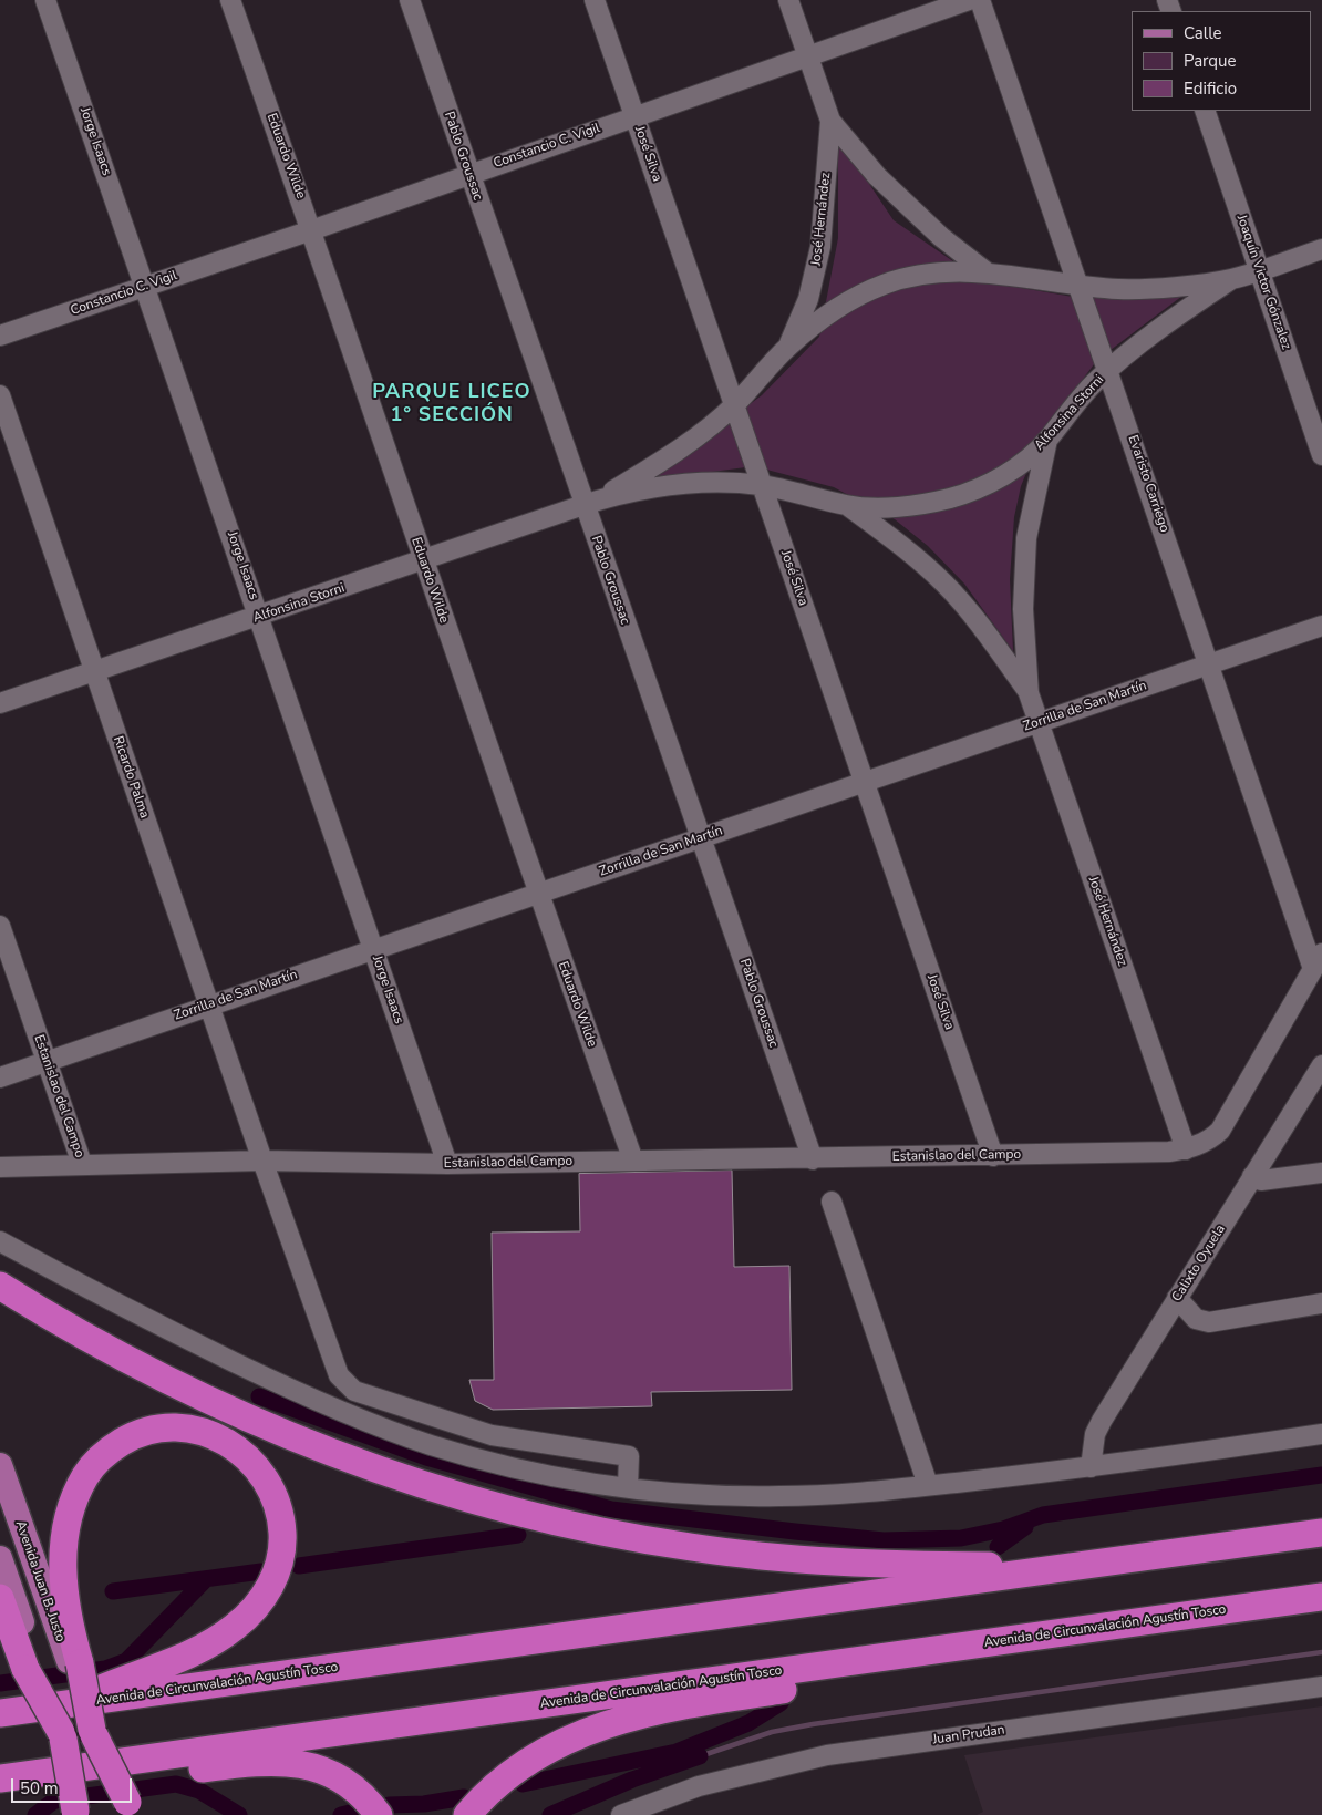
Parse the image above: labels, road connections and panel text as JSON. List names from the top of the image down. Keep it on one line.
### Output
{"streets":{"highway":["Avenida de Circunvalación Agustín Tosco"],"main road":["Avenida Juan B. Justo"],"street":["Jorge Isaacs","Constancio C. Vigil","José Silva","Eduardo Wilde","Pablo Groussac","José Hernández","Joaquín Victor Gónzalez","Alfonsina Storni","Evaristo Carriego","Zorrilla de San Martín","Ricardo Palma","Estanislao del Campo","Calixto Oyuela","Juan Prudan"]},"crossings":[["Jorge Isaacs","Constancio C. Vigil"],["Jorge Isaacs","Alfonsina Storni"],["Jorge Isaacs","Zorrilla de San Martín"],["Jorge Isaacs","Estanislao del Campo"],["Constancio C. Vigil","José Silva"],["Constancio C. Vigil","Eduardo Wilde"],["Constancio C. Vigil","Pablo Groussac"],["Constancio C. Vigil","José Hernández"],["José Silva","Alfonsina Storni"],["José Silva","Zorrilla de San Martín"],["José Silva","Estanislao del Campo"],["Eduardo Wilde","Alfonsina Storni"],["Eduardo Wilde","Zorrilla de San Martín"],["Eduardo Wilde","Estanislao del Campo"],["Pablo Groussac","Alfonsina Storni"],["Pablo Groussac","Zorrilla de San Martín"],["Pablo Groussac","Estanislao del Campo"],["José Hernández","Alfonsina Storni"],["José Hernández","Zorrilla de San Martín"],["José Hernández","Estanislao del Campo"],["Joaquín Victor Gónzalez","Alfonsina Storni"],["Alfonsina Storni","Evaristo Carriego"],["Alfonsina Storni","Ricardo Palma"],["Evaristo Carriego","Zorrilla de San Martín"],["Zorrilla de San Martín","Ricardo Palma"],["Zorrilla de San Martín","Estanislao del Campo"],["Ricardo Palma","Estanislao del Campo"]],"districts":["PARQUE LICEO 1° SECCIÓN"],"legend":["Calle","Parque","Edificio"],"scale_bar":"50 m"}
